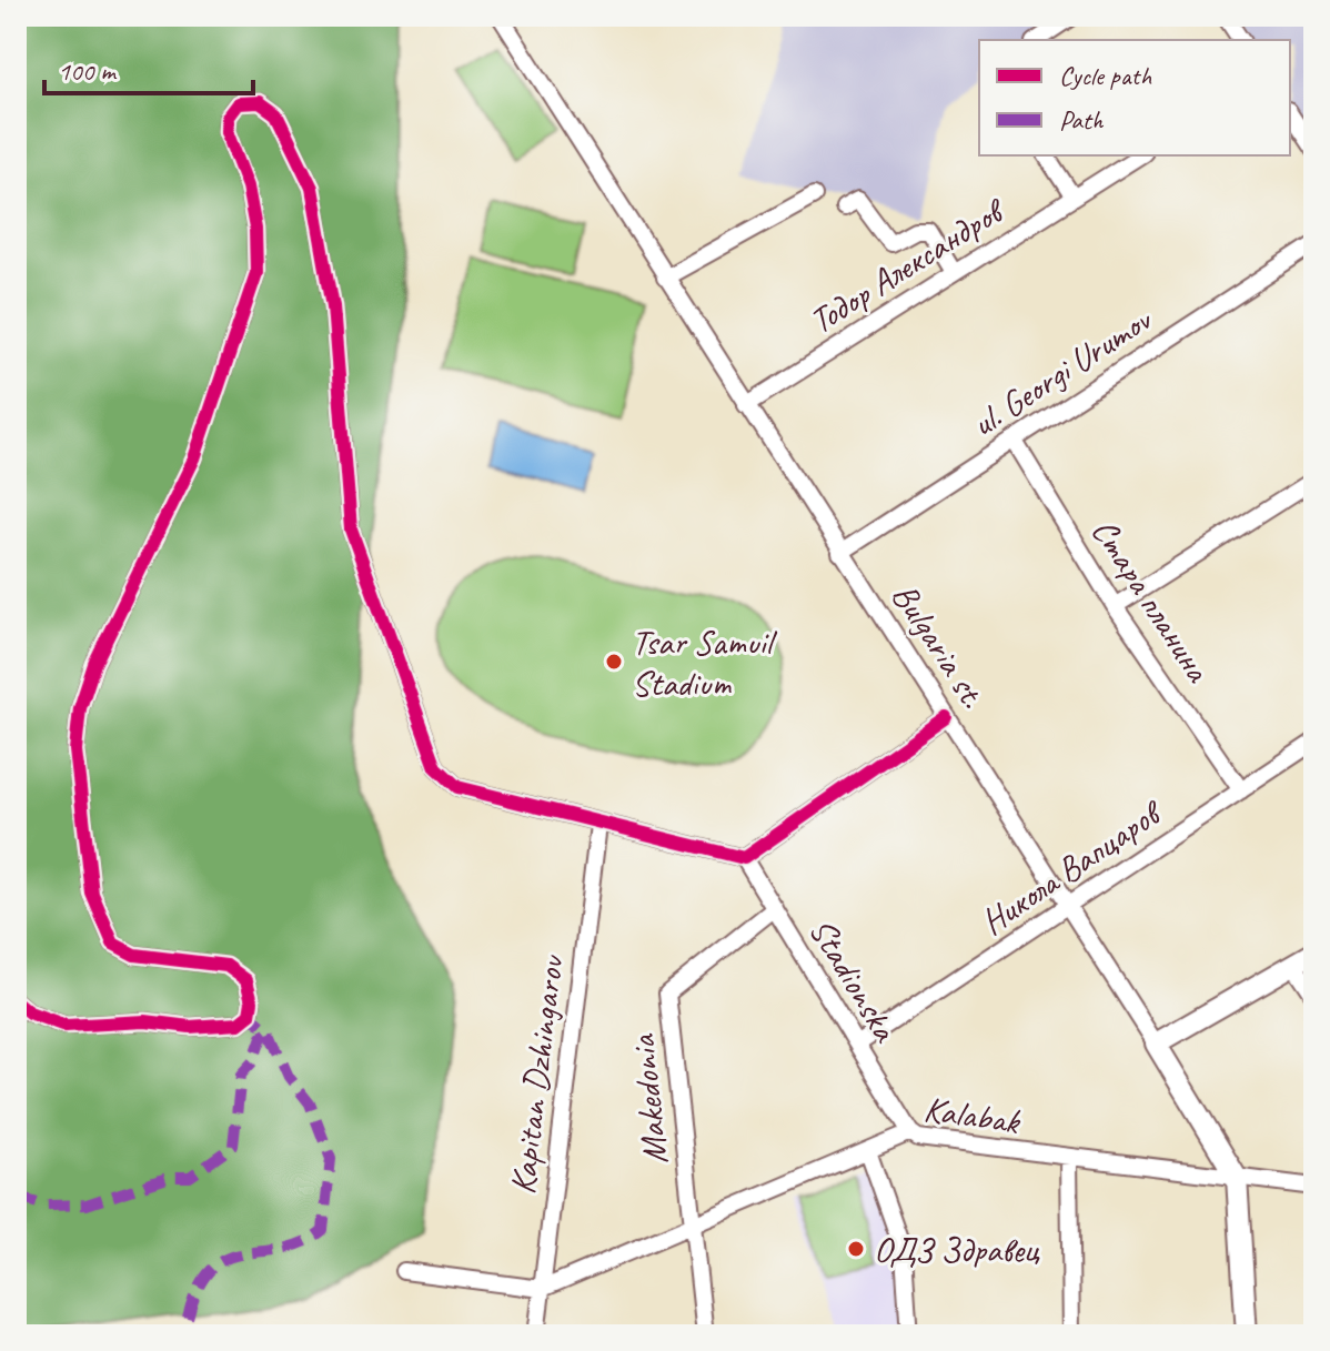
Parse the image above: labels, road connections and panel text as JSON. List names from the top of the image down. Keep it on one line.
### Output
{"streets":{"street":["Тодор Александров","ul. Georgi Urumov","Стара планина","Bulgaria st.","Никола Вапцаров","Stadionska","Kapitan Dzhingarov","Makedonia","Kalabak"]},"crossings":[["Тодор Александров","Bulgaria st."],["ul. Georgi Urumov","Стара планина"],["ul. Georgi Urumov","Bulgaria st."],["Стара планина","Никола Вапцаров"],["Bulgaria st.","Никола Вапцаров"],["Bulgaria st.","Kalabak"],["Никола Вапцаров","Stadionska"],["Stadionska","Makedonia"],["Stadionska","Kalabak"],["Kapitan Dzhingarov","Kalabak"],["Makedonia","Kalabak"]],"places":["Tsar Samuil Stadium","ОДЗ Здравец"],"legend":["Cycle path","Path"],"scale_bar":"100 m"}
